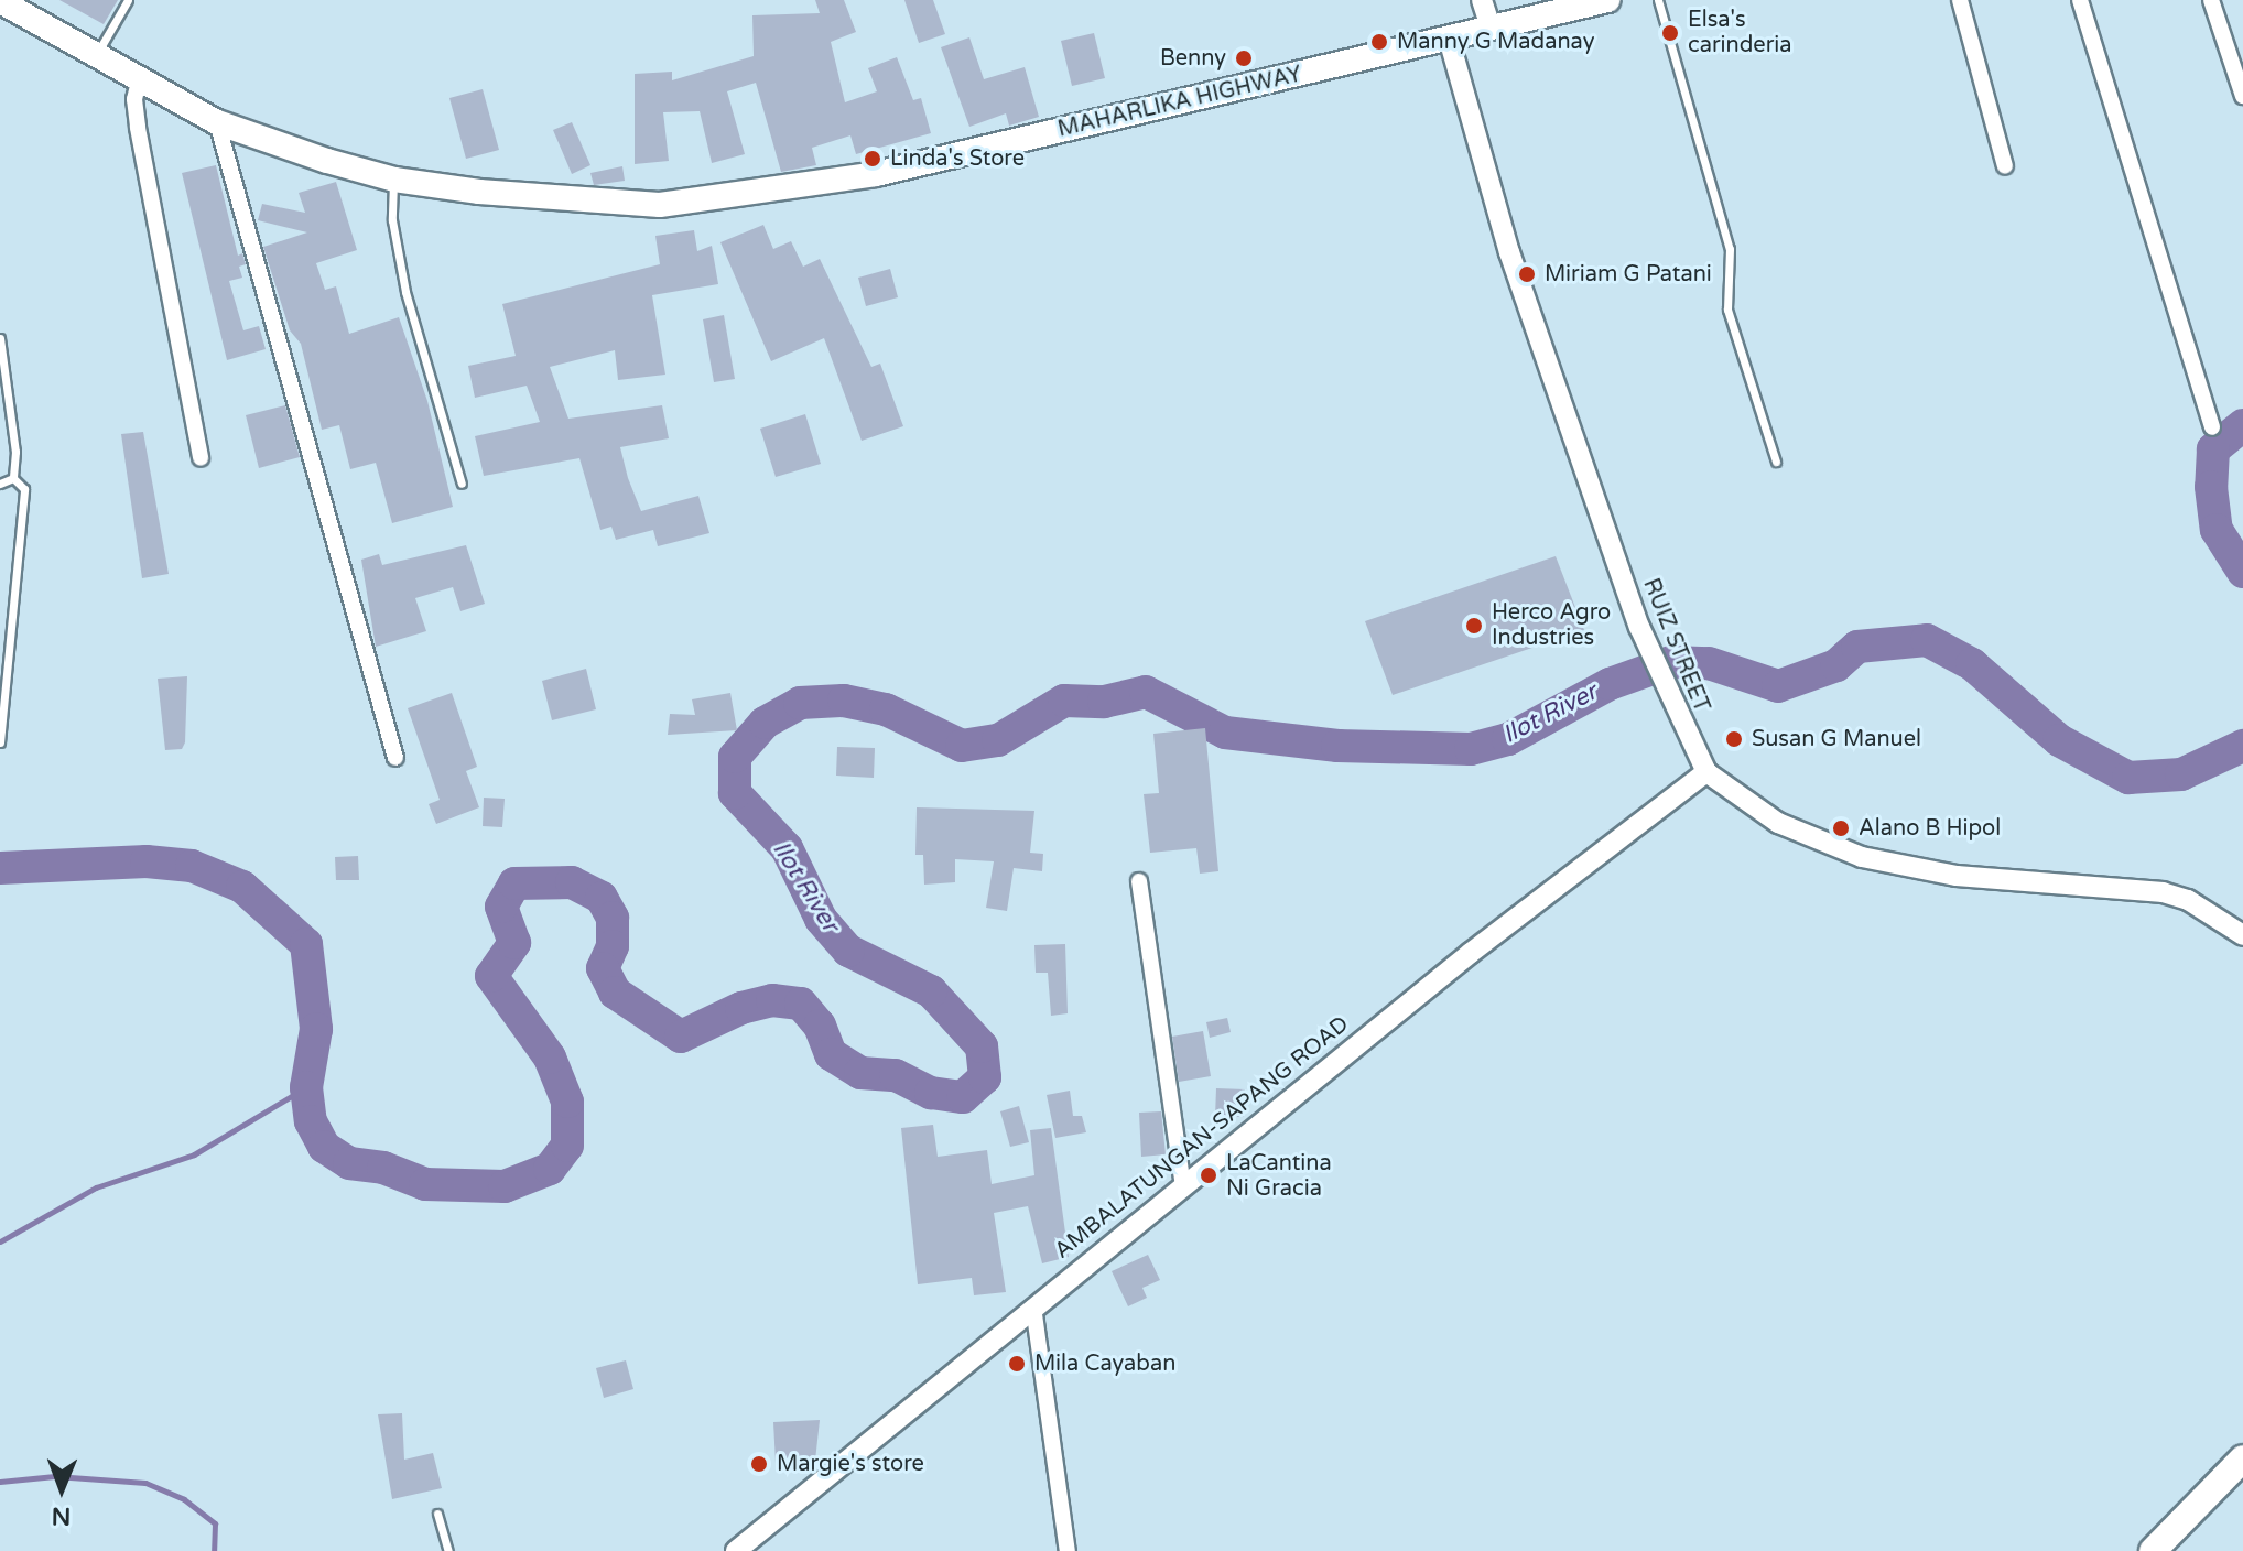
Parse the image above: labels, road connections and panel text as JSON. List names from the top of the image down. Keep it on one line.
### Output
{"streets":{"main road":["MAHARLIKA HIGHWAY"],"street":["RUIZ STREET","AMBALATUNGAN-SAPANG ROAD"]},"crossings":[["MAHARLIKA HIGHWAY","RUIZ STREET"],["RUIZ STREET","AMBALATUNGAN-SAPANG ROAD"]],"water":["Ilot River"],"places":["Elsa's carinderia","Manny G Madanay","Benny","Linda's Store","Miriam G Patani","Herco Agro Industries","Susan G Manuel","Alano B Hipol","LaCantina Ni Gracia","Mila Cayaban","Margie's store"],"north":"bottom"}
